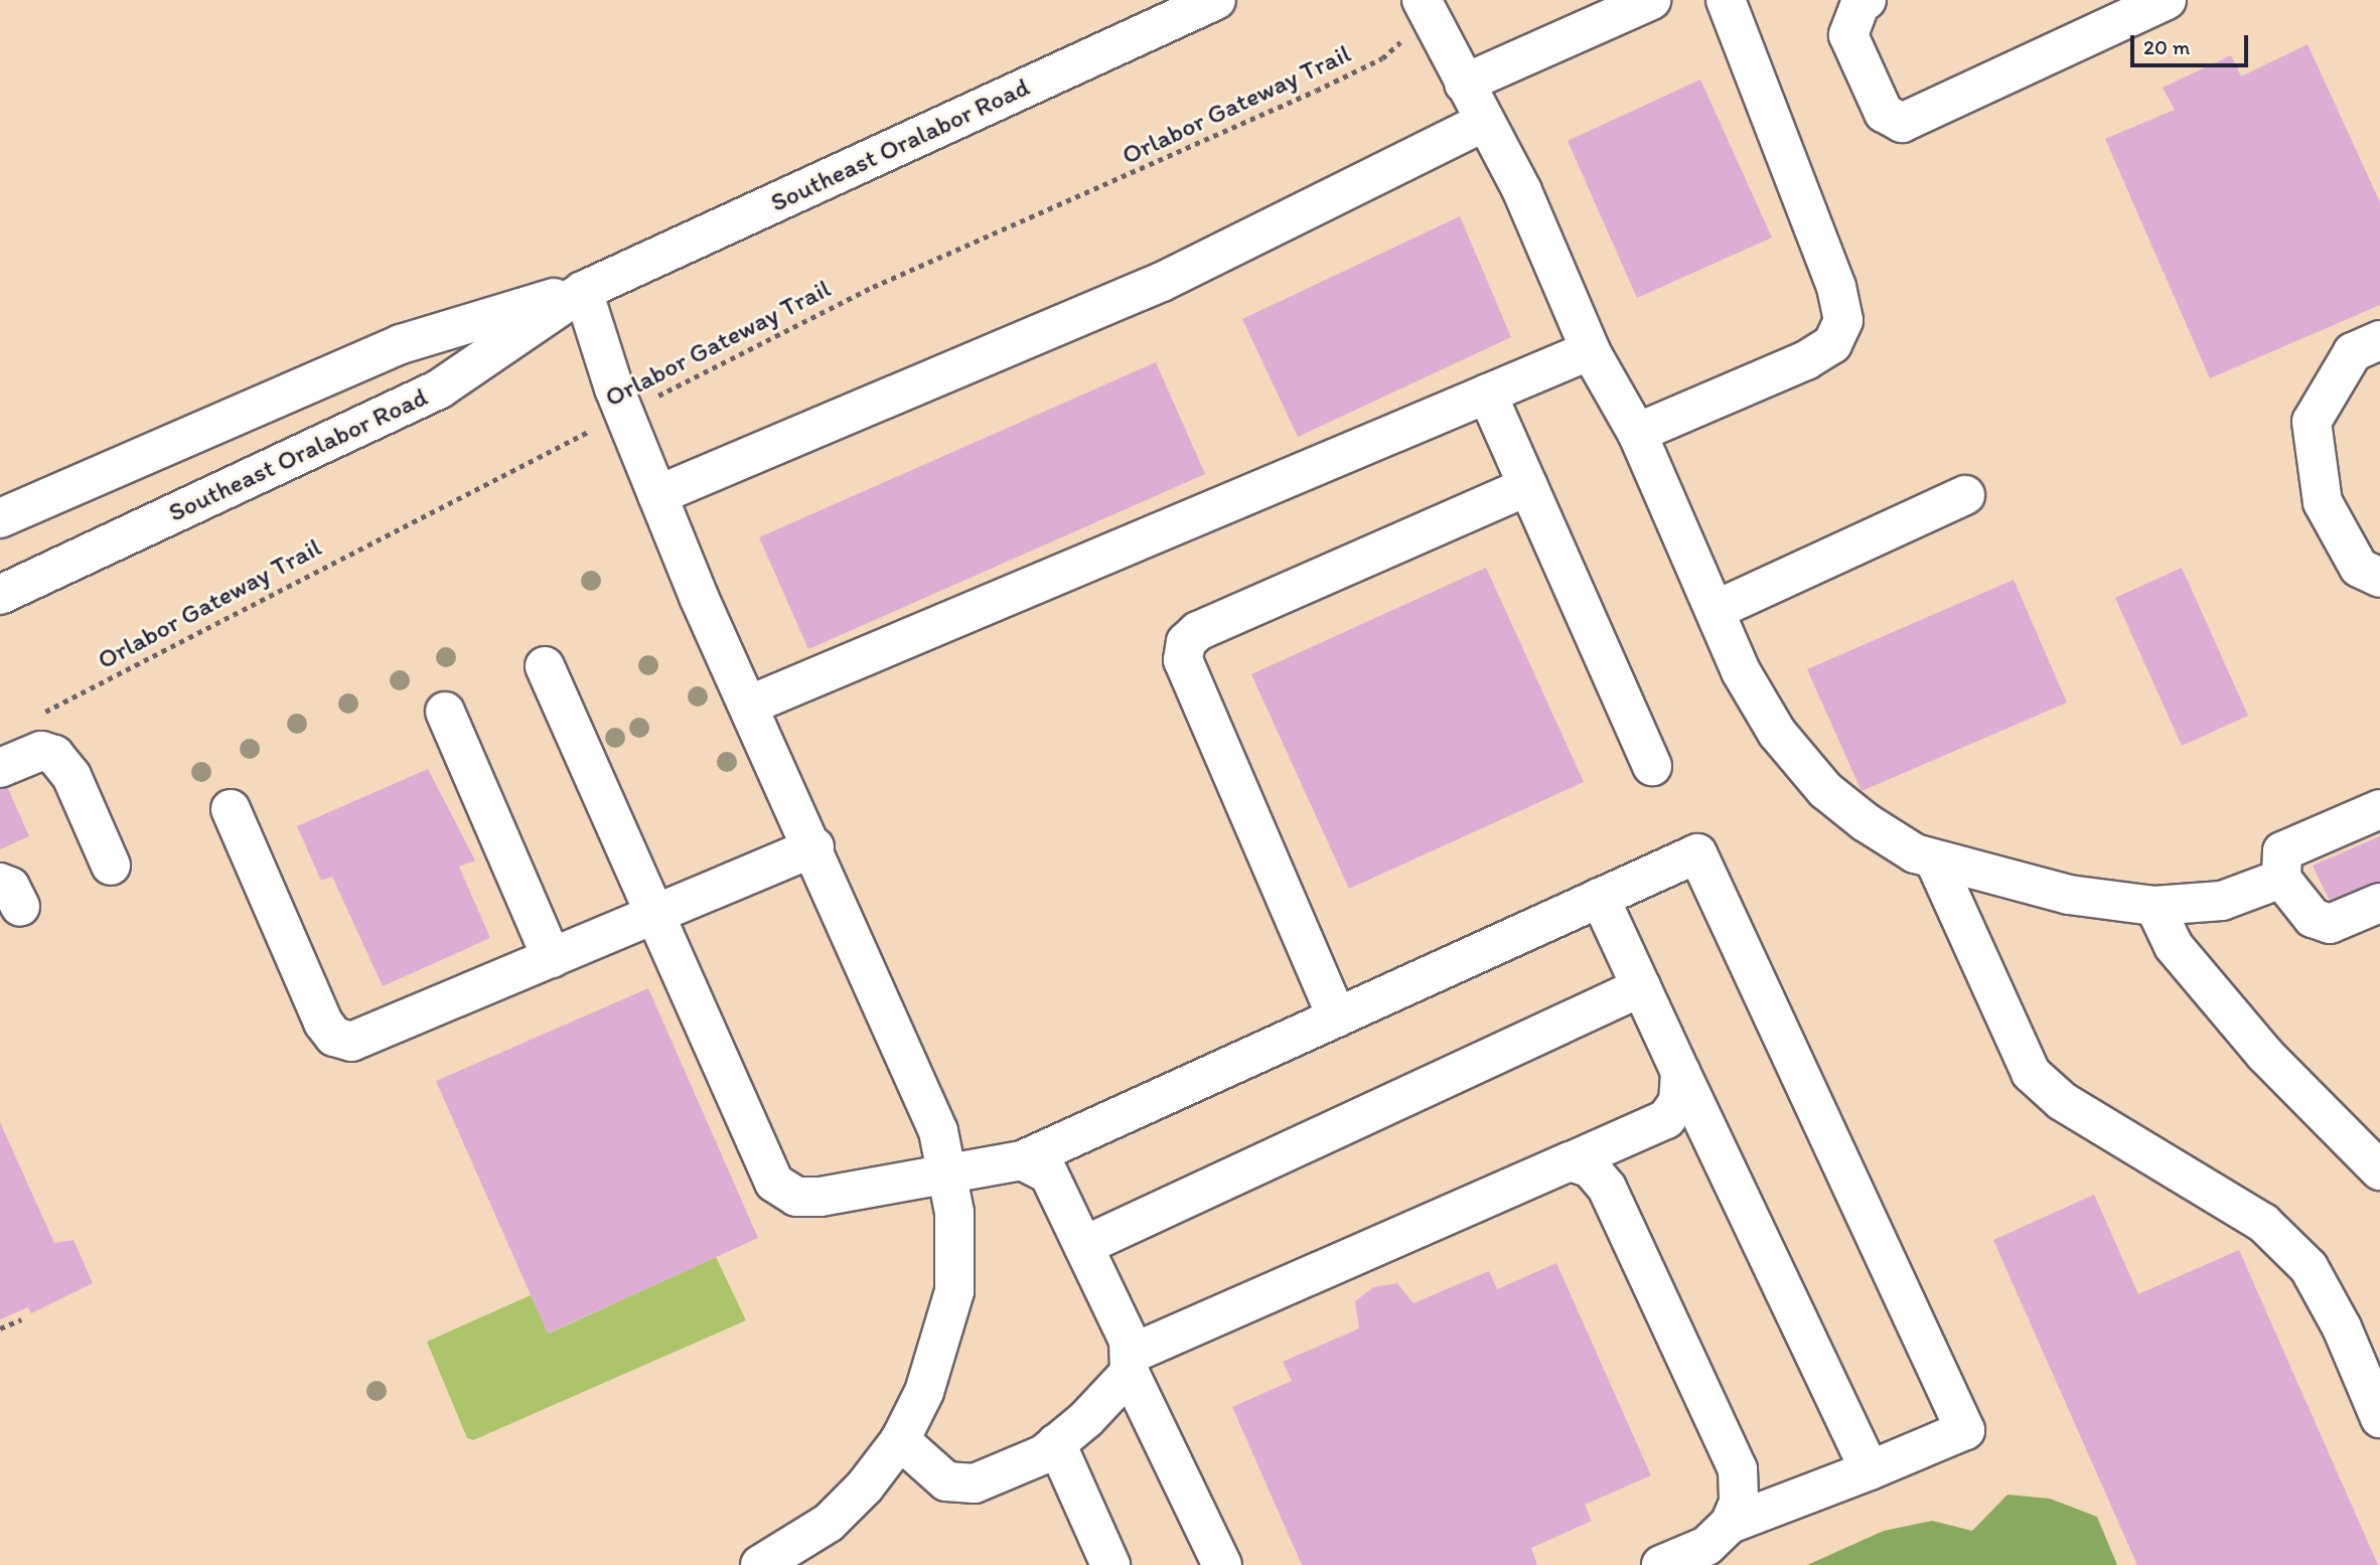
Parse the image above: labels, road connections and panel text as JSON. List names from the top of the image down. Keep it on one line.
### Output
{"streets":{"main road":["Southeast Oralabor Road"],"path":["Orlabor Gateway Trail"]},"scale_bar":"20 m"}
